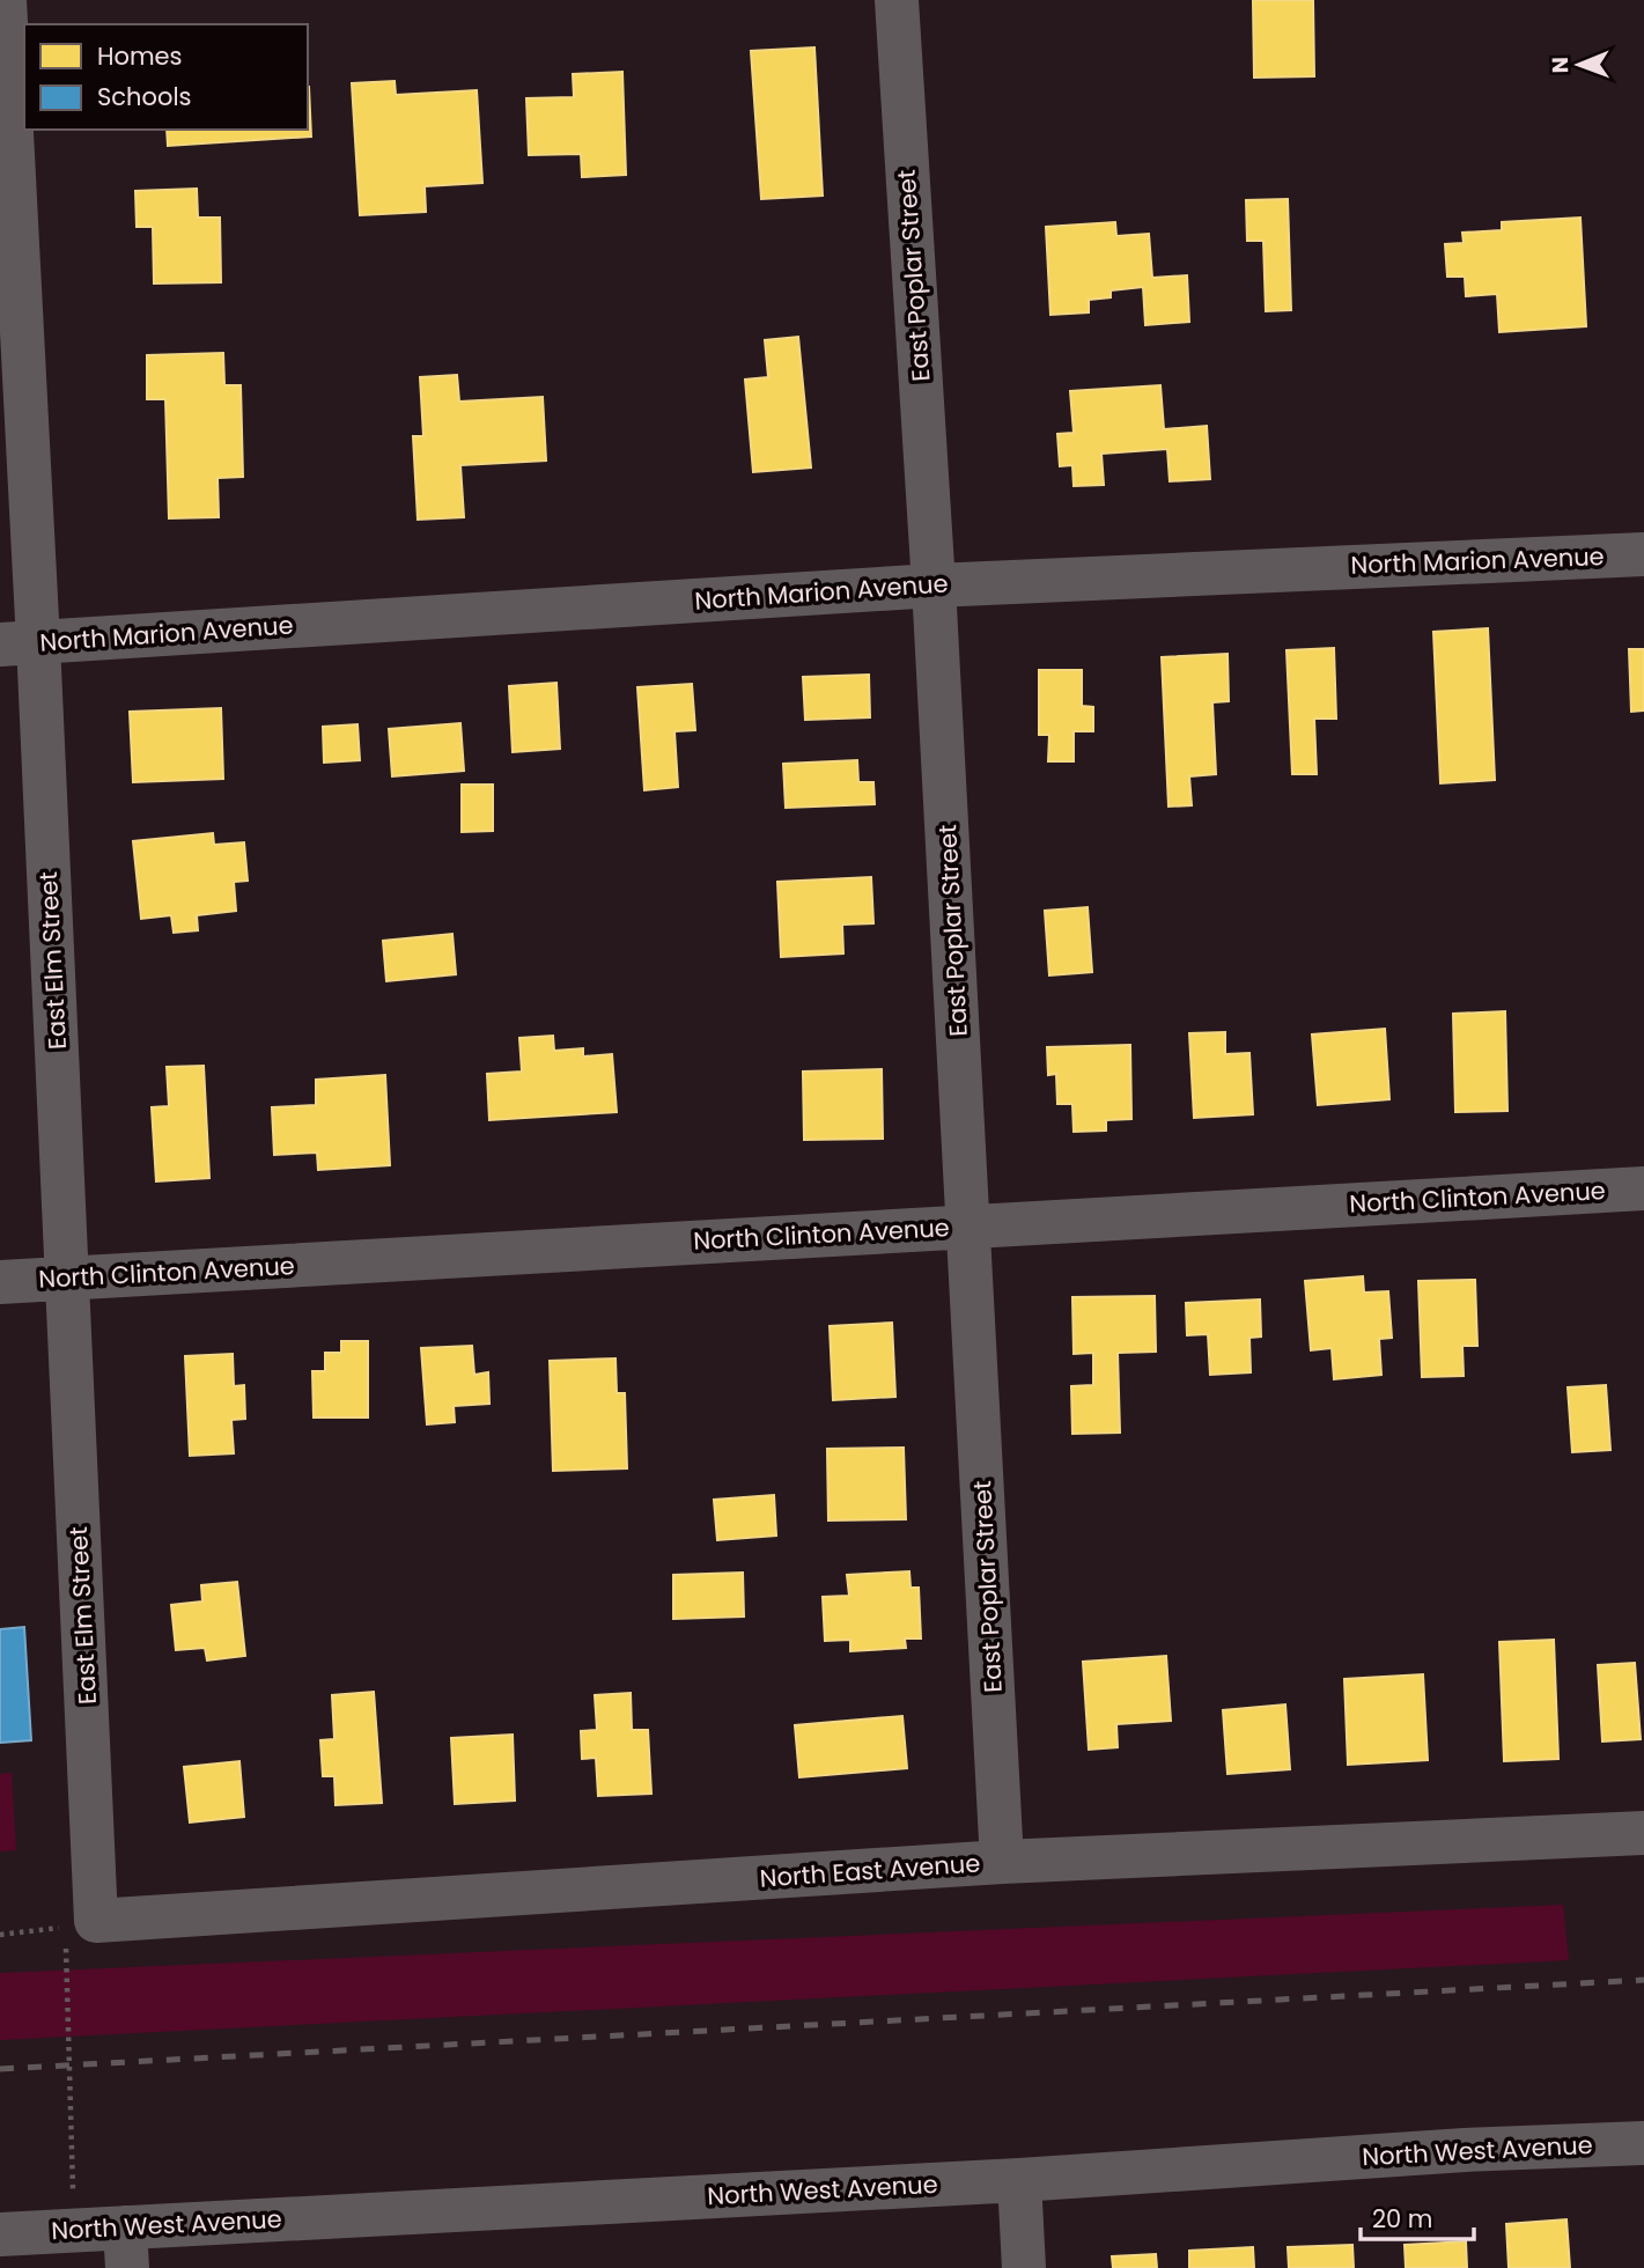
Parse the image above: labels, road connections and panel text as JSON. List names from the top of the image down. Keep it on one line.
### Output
{"streets":{"street":["East Poplar Street","North Marion Avenue","East Elm Street","North Clinton Avenue","North East Avenue","North West Avenue"]},"crossings":[["East Poplar Street","North Marion Avenue"],["East Poplar Street","North Clinton Avenue"],["East Poplar Street","North East Avenue"],["North Marion Avenue","East Elm Street"],["East Elm Street","North Clinton Avenue"],["East Elm Street","North East Avenue"]],"legend":["Homes","Schools"],"scale_bar":"20 m","north":"left"}
